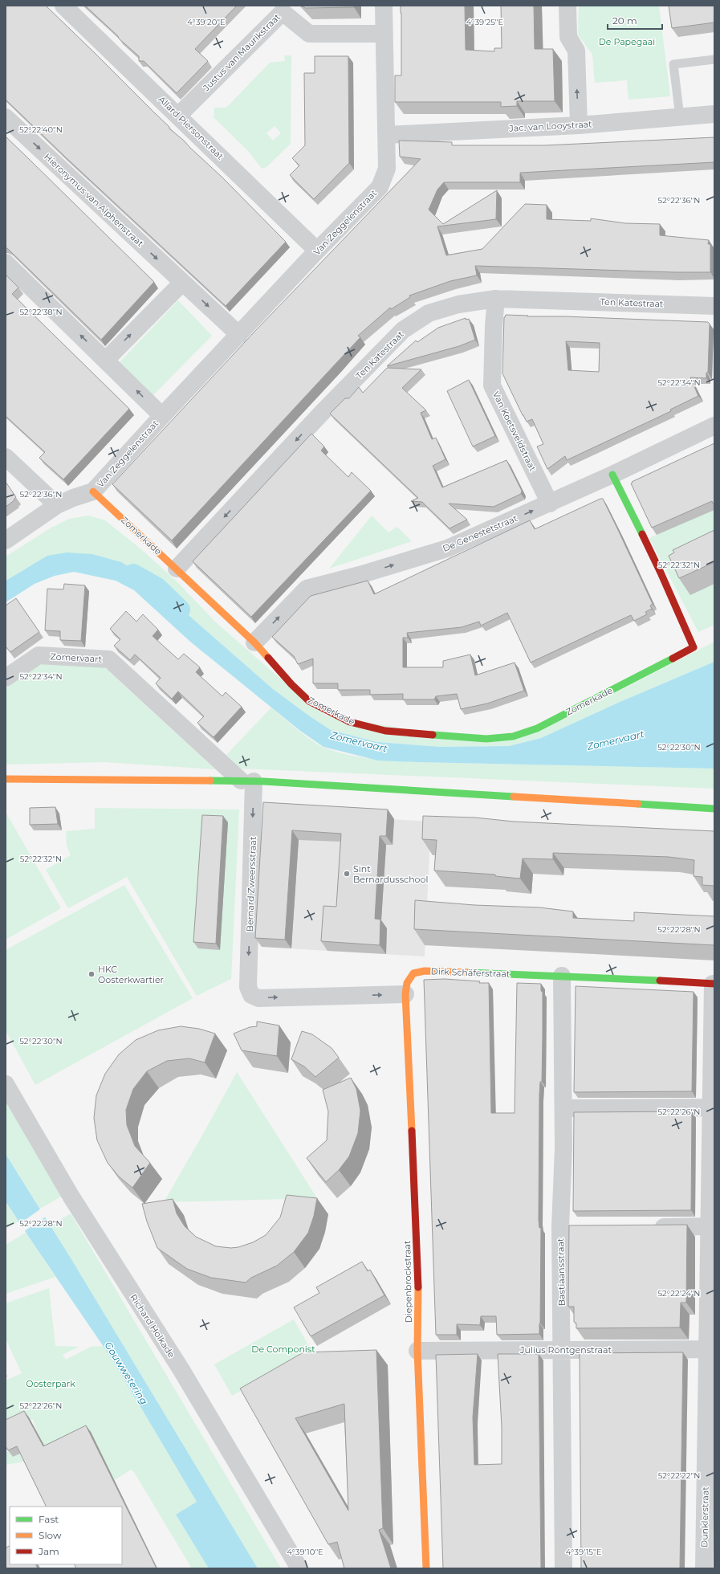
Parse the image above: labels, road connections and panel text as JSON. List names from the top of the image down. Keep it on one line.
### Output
{"streets":{"street":["Justus van Maurikstraat","Jac. van Looystraat","Allard Piersonstraat","Hieronymus van Alphenstraat","Van Zeggelenstraat","Ten Katestraat","Van Koetsveldstraat","De Genestetstraat","Zomerkade","Zomervaart","Bernard Zweersstraat","Dirk Schäferstraat","Bastiaansstraat","Diepenbrockstraat","Richard Holkade","Julius Röntgenstraat","Dunklerstraat"]},"crossings":[["Justus van Maurikstraat","Allard Piersonstraat"],["Justus van Maurikstraat","Van Zeggelenstraat"],["Jac. van Looystraat","Van Zeggelenstraat"],["Allard Piersonstraat","Van Zeggelenstraat"],["Van Zeggelenstraat","Zomerkade"],["Ten Katestraat","Van Koetsveldstraat"],["Ten Katestraat","Zomerkade"],["Van Koetsveldstraat","De Genestetstraat"],["De Genestetstraat","Zomerkade"],["Zomervaart","Bernard Zweersstraat"],["Bernard Zweersstraat","Dirk Schäferstraat"],["Bernard Zweersstraat","Diepenbrockstraat"],["Dirk Schäferstraat","Bastiaansstraat"],["Dirk Schäferstraat","Diepenbrockstraat"],["Dirk Schäferstraat","Dunklerstraat"],["Bastiaansstraat","Julius Röntgenstraat"],["Diepenbrockstraat","Julius Röntgenstraat"],["Julius Röntgenstraat","Dunklerstraat"]],"one_way":["Hieronymus van Alphenstraat","Ten Katestraat","De Genestetstraat"],"water":["Zomervaart","Gouwwetering"],"parks":["De Papegaai","De Componist","Oosterpark"],"places":["Sint Bernardusschool","HKC Oosterkwartier"],"legend":["Fast","Slow","Jam"],"scale_bar":"20 m","coordinates":["4°39'20\"E","4°39'25\"E","52°22'40\"N","52°22'36\"N","52°22'38\"N","52°22'34\"N","52°22'32\"N","52°22'30\"N","52°22'28\"N","52°22'26\"N","52°22'24\"N","52°22'22\"N","4°39'10\"E","4°39'15\"E"]}
